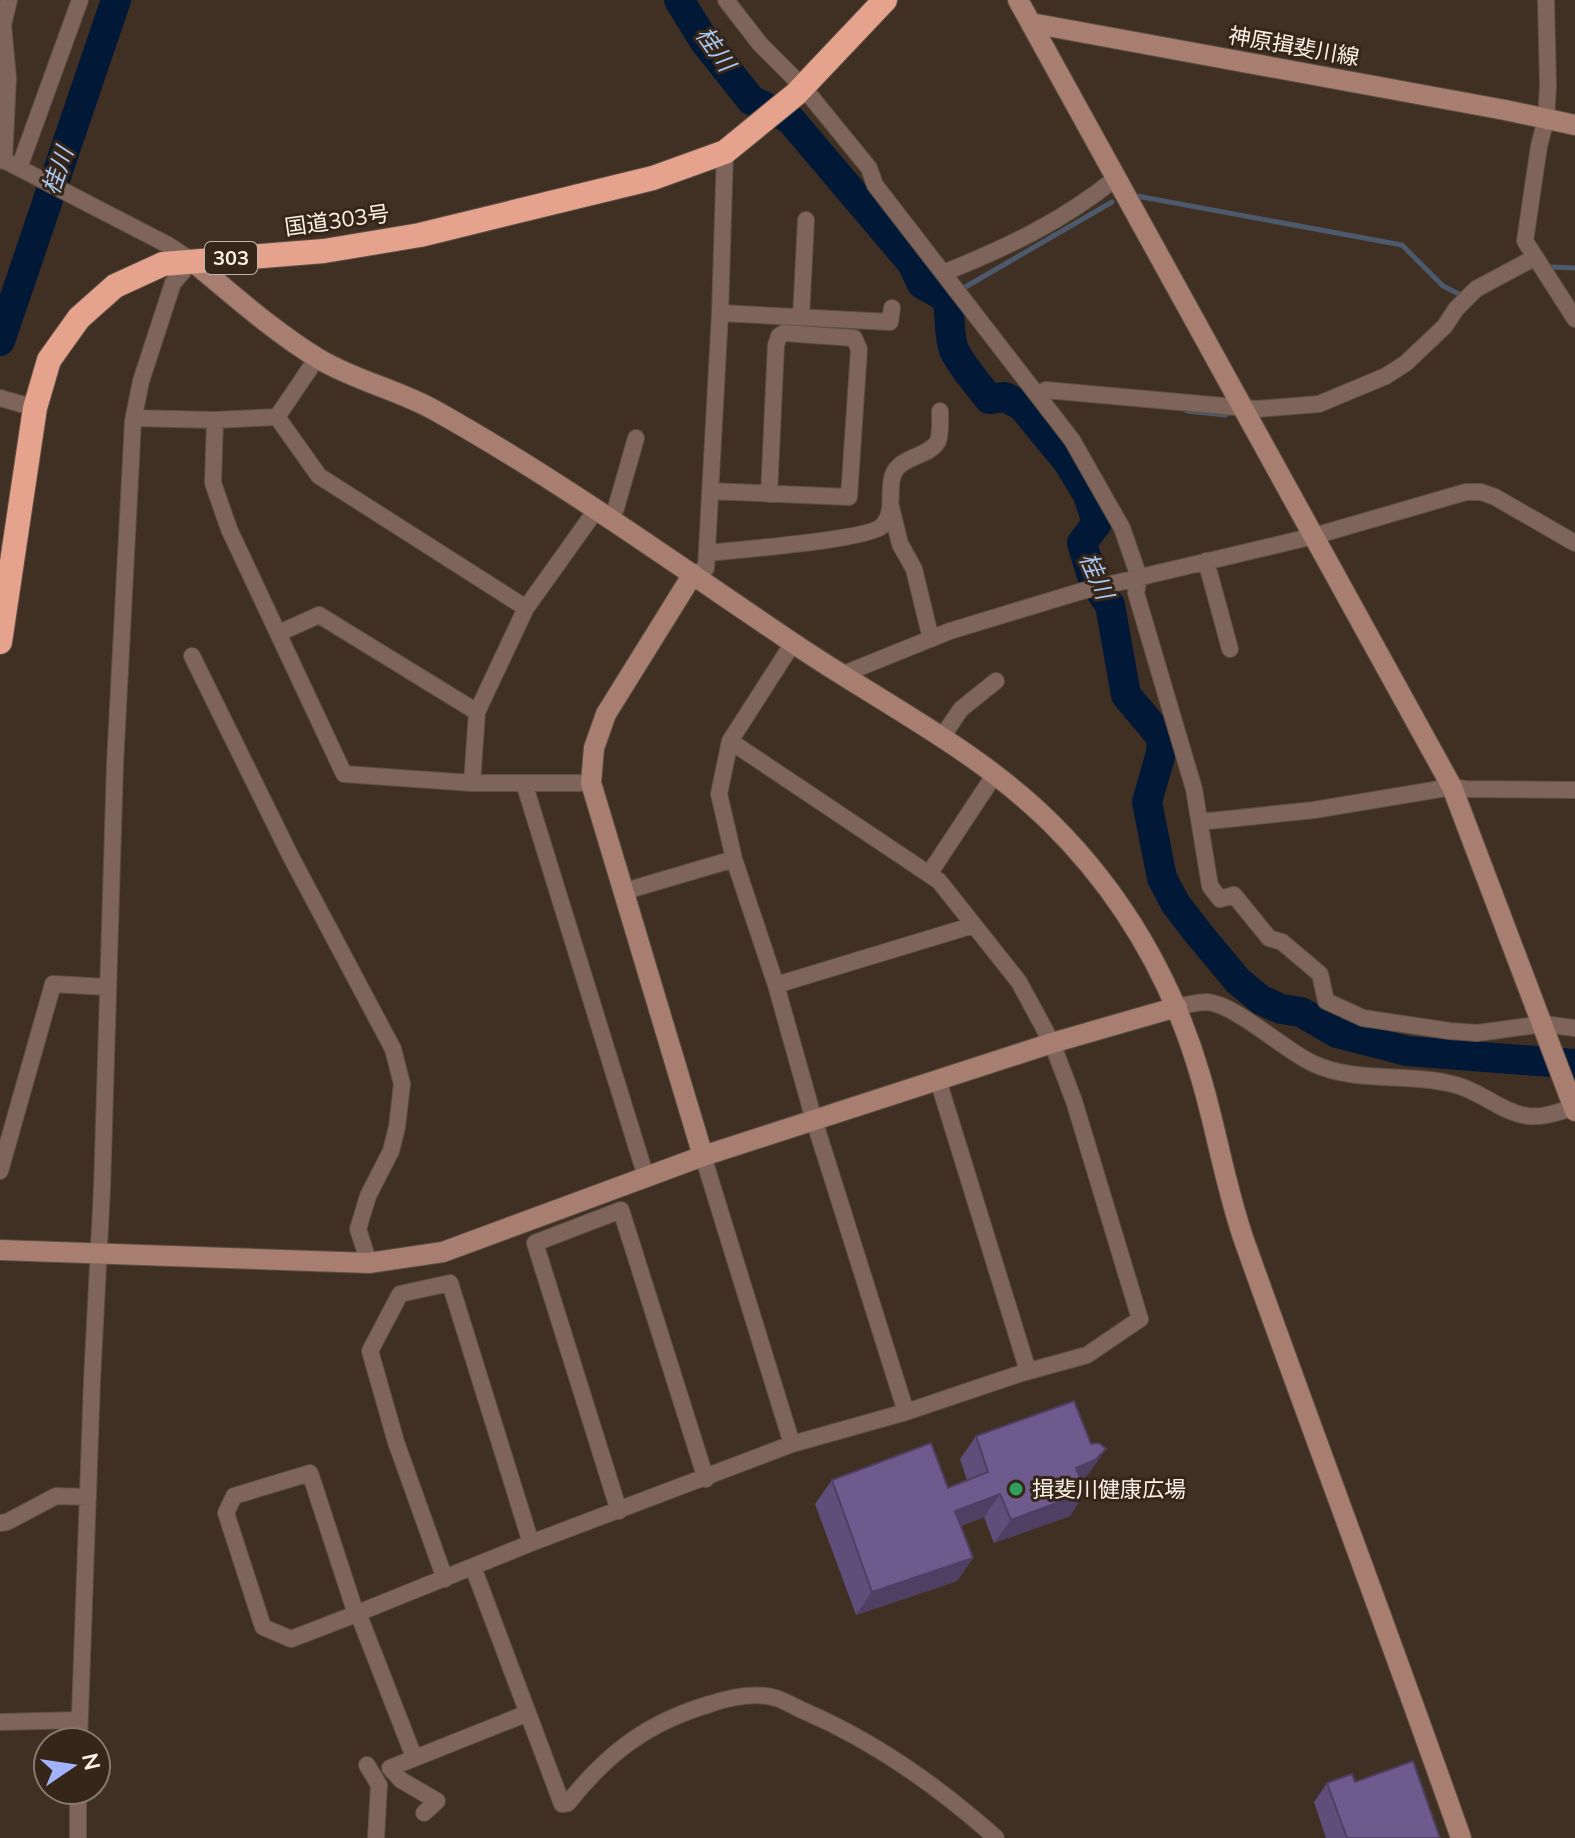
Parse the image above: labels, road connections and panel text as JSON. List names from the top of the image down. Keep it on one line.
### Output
{"streets":{"highway":["国道303号","303"],"street":["神原揖斐川線"]},"water":["桂川"],"places":["揖斐川健康広場"],"north":"right"}
